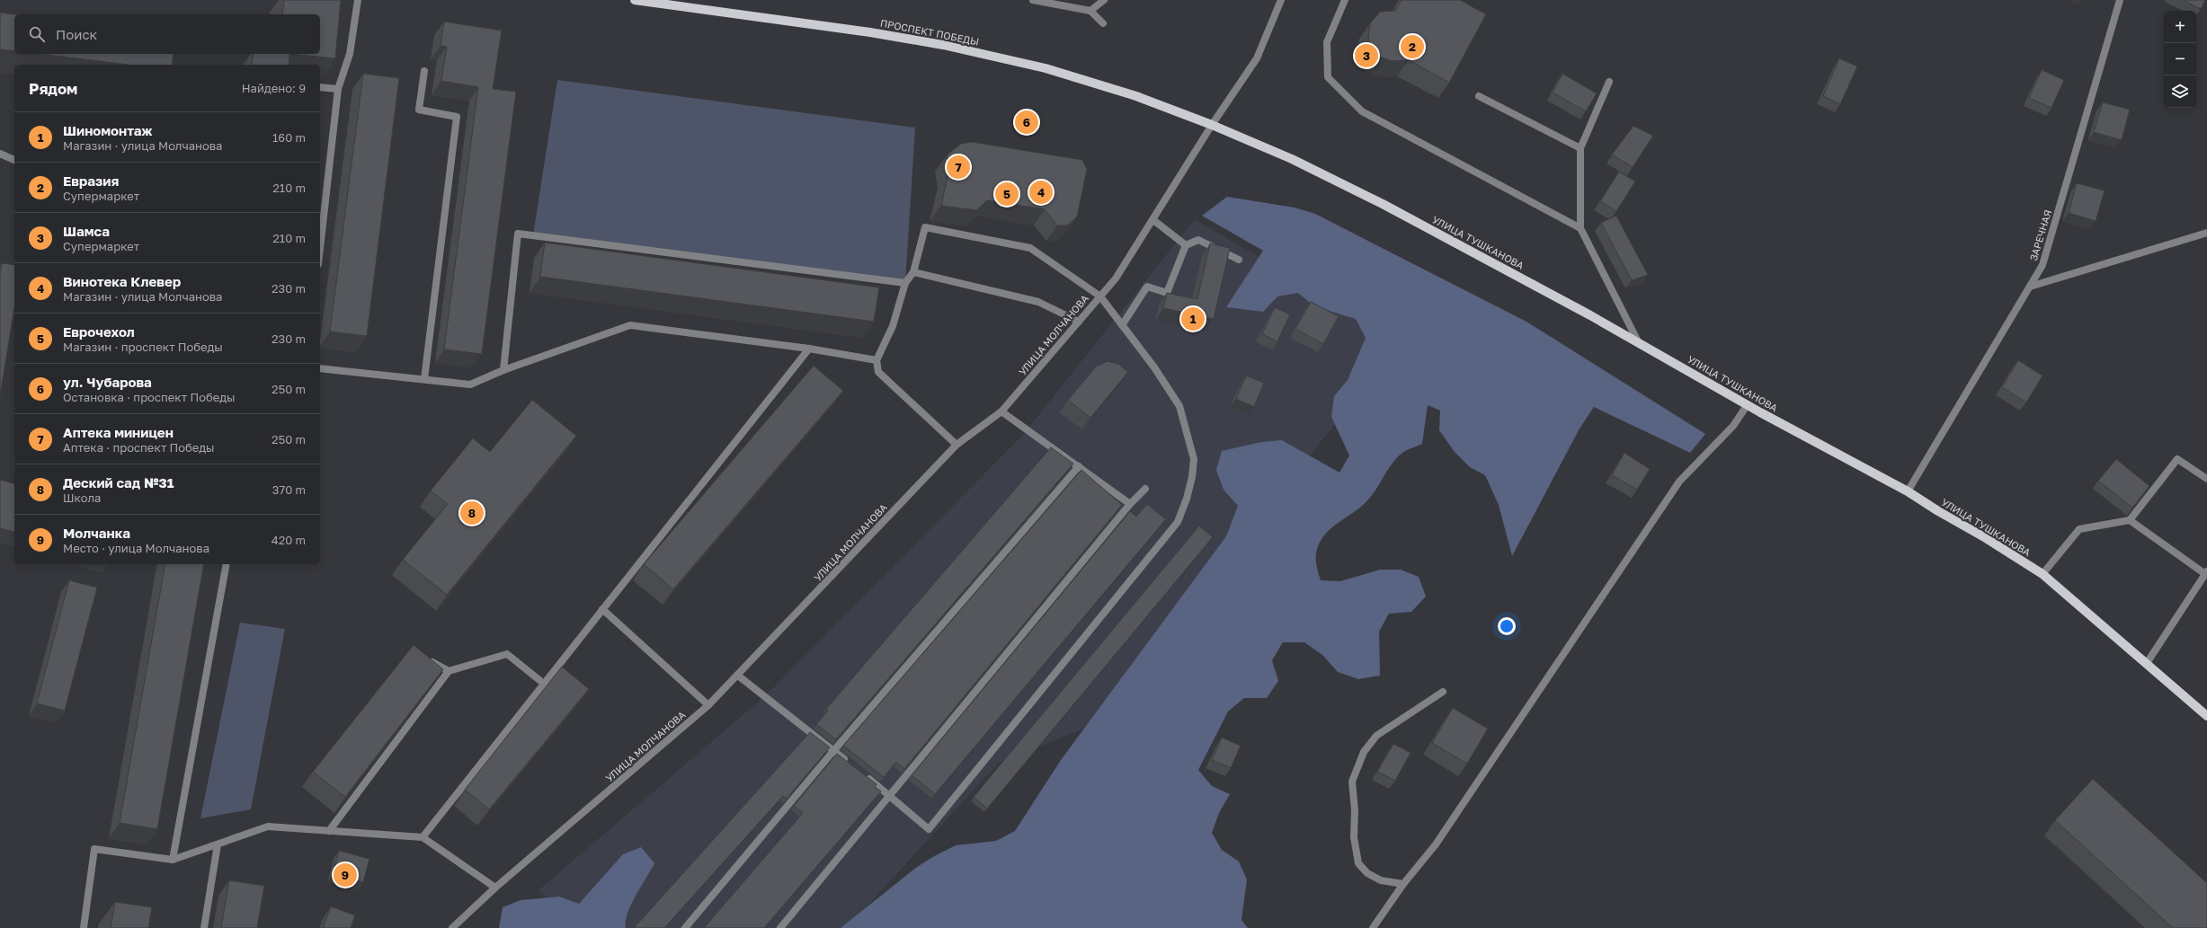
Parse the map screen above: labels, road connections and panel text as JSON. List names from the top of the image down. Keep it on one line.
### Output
{"streets":{"main road":["ПРОСПЕКТ ПОБЕДЫ","УЛИЦА ТУШКАНОВА"],"street":["ЗАРЕЧНАЯ","УЛИЦА МОЛЧАНОВА"]},"crossings":[["ПРОСПЕКТ ПОБЕДЫ","УЛИЦА ТУШКАНОВА"],["ПРОСПЕКТ ПОБЕДЫ","УЛИЦА МОЛЧАНОВА"],["ЗАРЕЧНАЯ","УЛИЦА ТУШКАНОВА"],["УЛИЦА ТУШКАНОВА","УЛИЦА МОЛЧАНОВА"]],"page":{"map_buttons":["+","−"],"search":"Поиск","pins":["2","3","6","7","4","5","1","8","9"],"heading":["Рядом","Найдено: 9"],"list":[{"mark":"1","name":"Шиномонтаж","note":"Магазин · улица Молчанова","value":"160 m"},{"mark":"2","name":"Евразия","note":"Супермаркет","value":"210 m"},{"mark":"3","name":"Шамса","note":"Супермаркет","value":"210 m"},{"mark":"4","name":"Винотека Клевер","note":"Магазин · улица Молчанова","value":"230 m"},{"mark":"5","name":"Еврочехол","note":"Магазин · проспект Победы","value":"230 m"},{"mark":"6","name":"ул. Чубарова","note":"Остановка · проспект Победы","value":"250 m"},{"mark":"7","name":"Аптека миницен","note":"Аптека · проспект Победы","value":"250 m"},{"mark":"8","name":"Деский сад №31","note":"Школа","value":"370 m"},{"mark":"9","name":"Молчанка","note":"Место · улица Молчанова","value":"420 m"}]}}
